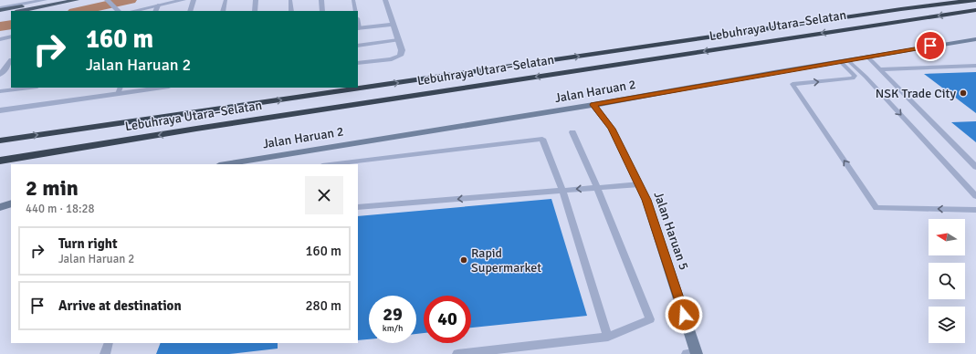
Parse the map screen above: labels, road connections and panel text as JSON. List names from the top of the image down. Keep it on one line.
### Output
{"streets":{"highway":["Lebuhraya Utara–Selatan"],"main road":["Jalan Haruan 2","Jalan Haruan 5"]},"crossings":[["Jalan Haruan 2","Jalan Haruan 5"]],"places":["NSK Trade City","Rapid Supermarket"],"north":"left","page":{"turn":["160 m","Jalan Haruan 2"],"heading":["2 min","440 m · 18:28"],"list":[{"name":"Turn right","note":"Jalan Haruan 2","value":"160 m"},{"name":"Arrive at destination","value":"280 m"}],"speed":"29 km/h","limit":"40"}}
